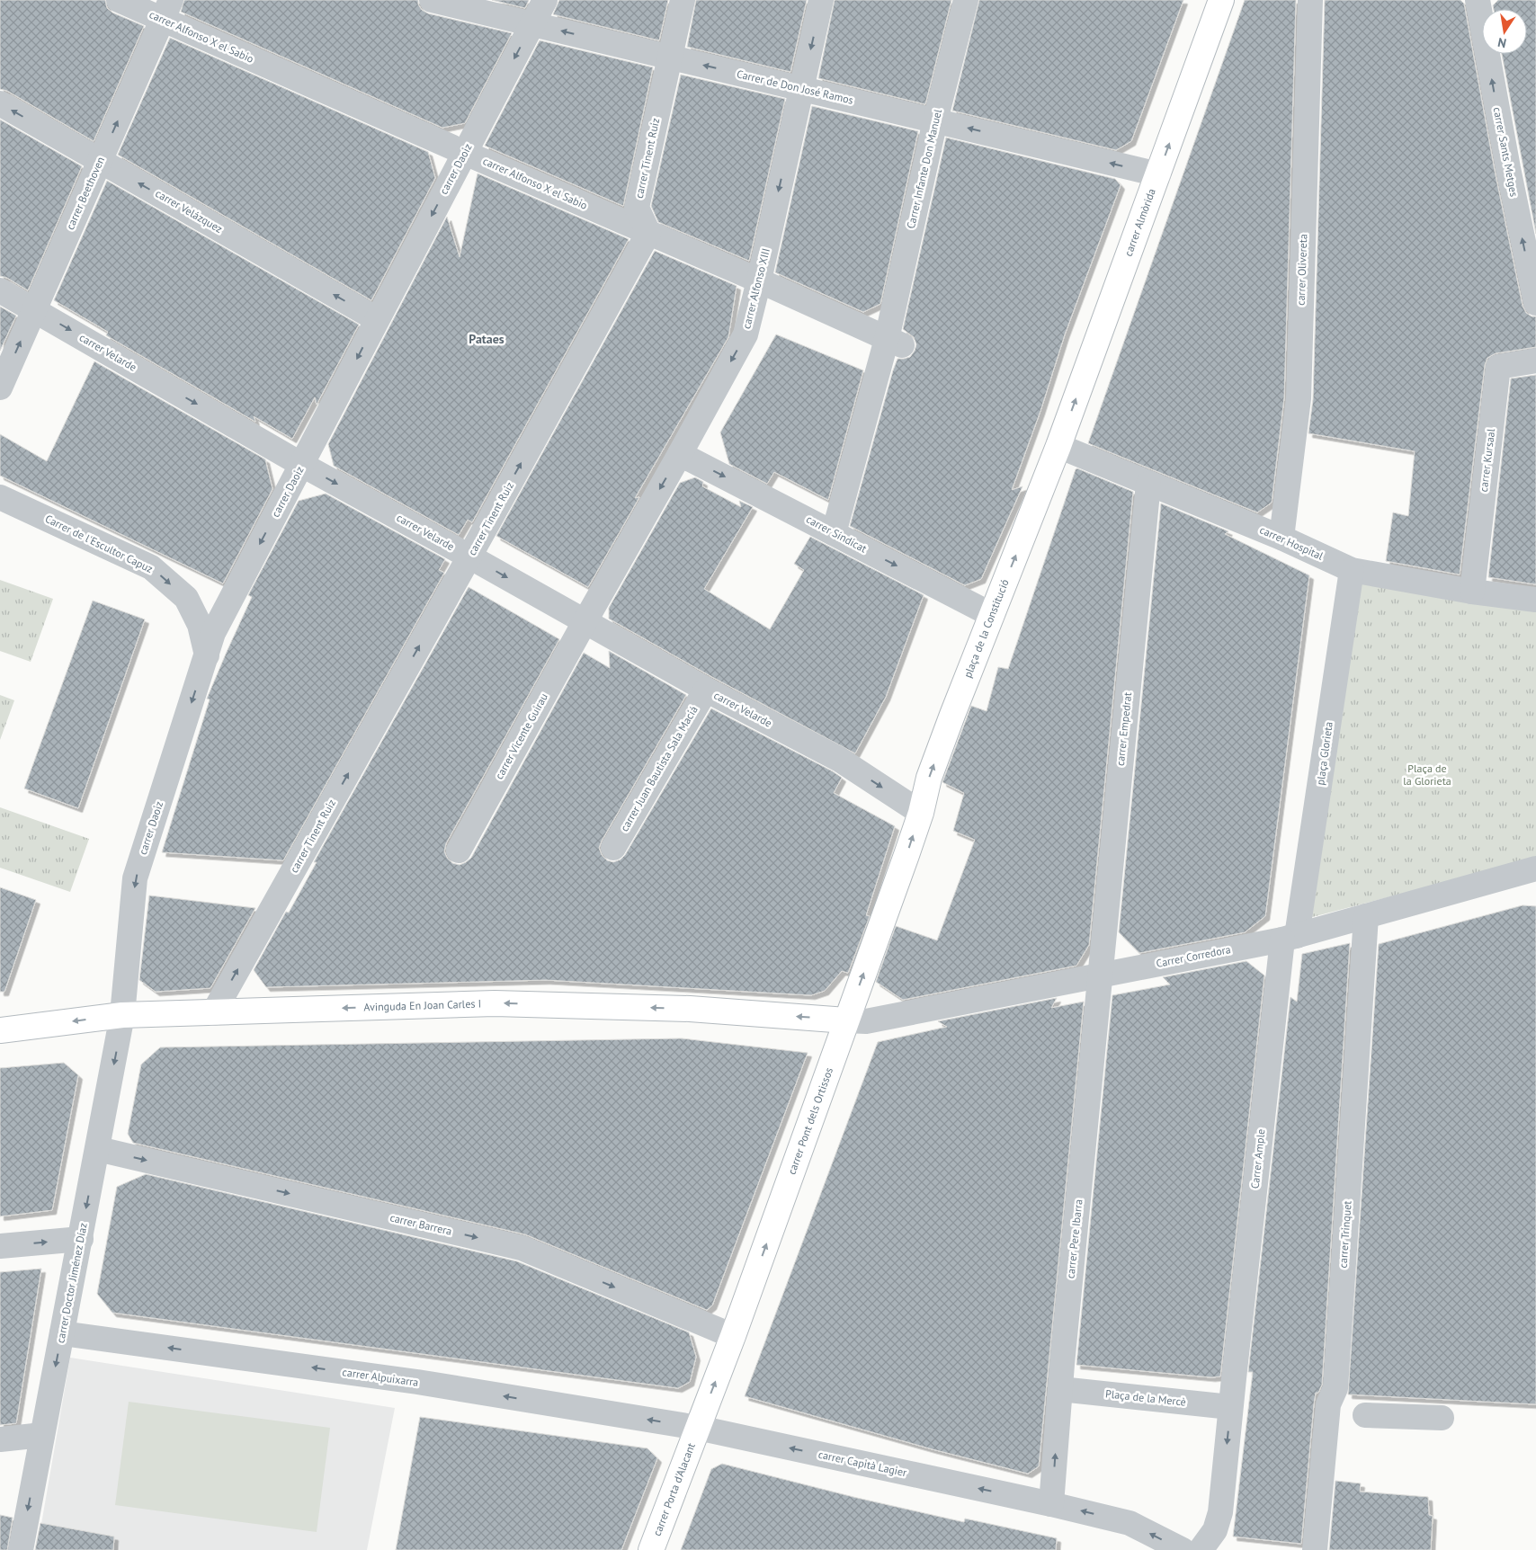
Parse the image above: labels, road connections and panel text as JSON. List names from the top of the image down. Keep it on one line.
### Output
{"streets":{"street":["carrer Alfonso X el Sabio","Carrer de Don José Ramos","carrer Sants Metges","carrer Tinent Ruiz","carrer Daoiz","Carrer Infante Don Manuel","carrer Beethoven","carrer Velázquez","carrer Almòrida","carrer Olivereta","carrer Alfonso XIII","carrer Velarde","carrer Kursaal","carrer Sindicat","carrer Hospital","Carrer de l'Escultor Capuz","plaça de la Constitució","carrer Empedrat","carrer Vicente Guirau","plaça Glorieta","carrer Juan Bautista Sala Maciá","Carrer Corredora","Avinguda En Joan Carles I","carrer Pont dels Ortissos","Carrer Ample","carrer Barrera","carrer Trinquet","carrer Pere Ibarra","carrer Doctor Jiménez Díaz","carrer Alpuixarra","Plaça de la Mercè","carrer Capità Lagier","carrer Porta d'Alacant"]},"crossings":[["carrer Alfonso X el Sabio","carrer Tinent Ruiz"],["carrer Alfonso X el Sabio","carrer Daoiz"],["carrer Alfonso X el Sabio","Carrer Infante Don Manuel"],["carrer Alfonso X el Sabio","carrer Beethoven"],["carrer Alfonso X el Sabio","carrer Alfonso XIII"],["Carrer de Don José Ramos","carrer Tinent Ruiz"],["Carrer de Don José Ramos","carrer Daoiz"],["Carrer de Don José Ramos","Carrer Infante Don Manuel"],["Carrer de Don José Ramos","carrer Almòrida"],["Carrer de Don José Ramos","carrer Alfonso XIII"],["carrer Tinent Ruiz","carrer Velarde"],["carrer Tinent Ruiz","Avinguda En Joan Carles I"],["carrer Daoiz","carrer Velázquez"],["carrer Daoiz","carrer Velarde"],["carrer Daoiz","Carrer de l'Escultor Capuz"],["carrer Daoiz","Avinguda En Joan Carles I"],["carrer Daoiz","carrer Doctor Jiménez Díaz"],["Carrer Infante Don Manuel","carrer Sindicat"],["carrer Beethoven","carrer Velázquez"],["carrer Beethoven","carrer Velarde"],["carrer Almòrida","carrer Hospital"],["carrer Almòrida","plaça de la Constitució"],["carrer Olivereta","carrer Hospital"],["carrer Alfonso XIII","carrer Velarde"],["carrer Alfonso XIII","carrer Sindicat"],["carrer Alfonso XIII","carrer Vicente Guirau"],["carrer Velarde","plaça de la Constitució"],["carrer Velarde","carrer Vicente Guirau"],["carrer Velarde","carrer Juan Bautista Sala Maciá"],["carrer Velarde","carrer Pont dels Ortissos"],["carrer Kursaal","carrer Hospital"],["carrer Sindicat","plaça de la Constitució"],["carrer Hospital","plaça de la Constitució"],["carrer Hospital","carrer Empedrat"],["carrer Hospital","plaça Glorieta"],["plaça de la Constitució","carrer Pont dels Ortissos"],["carrer Empedrat","Carrer Corredora"],["carrer Empedrat","carrer Pere Ibarra"],["plaça Glorieta","Carrer Corredora"],["plaça Glorieta","Carrer Ample"],["Carrer Corredora","Avinguda En Joan Carles I"],["Carrer Corredora","carrer Pont dels Ortissos"],["Carrer Corredora","Carrer Ample"],["Carrer Corredora","carrer Trinquet"],["Carrer Corredora","carrer Pere Ibarra"],["Avinguda En Joan Carles I","carrer Pont dels Ortissos"],["Avinguda En Joan Carles I","carrer Doctor Jiménez Díaz"],["carrer Pont dels Ortissos","carrer Barrera"],["carrer Pont dels Ortissos","carrer Alpuixarra"],["carrer Pont dels Ortissos","carrer Capità Lagier"],["carrer Pont dels Ortissos","carrer Porta d'Alacant"],["Carrer Ample","Plaça de la Mercè"],["carrer Barrera","carrer Doctor Jiménez Díaz"],["carrer Pere Ibarra","Plaça de la Mercè"],["carrer Pere Ibarra","carrer Capità Lagier"],["carrer Doctor Jiménez Díaz","carrer Alpuixarra"],["carrer Alpuixarra","carrer Capità Lagier"],["carrer Alpuixarra","carrer Porta d'Alacant"],["carrer Capità Lagier","carrer Porta d'Alacant"]],"one_way":["Carrer de Don José Ramos","carrer Sants Metges","carrer Tinent Ruiz","carrer Daoiz","carrer Beethoven","carrer Velázquez","carrer Almòrida","carrer Alfonso XIII","carrer Velarde","carrer Sindicat","Carrer de l'Escultor Capuz","plaça de la Constitució","Avinguda En Joan Carles I","carrer Pont dels Ortissos","carrer Barrera","carrer Doctor Jiménez Díaz","carrer Alpuixarra","carrer Capità Lagier"],"districts":["Pataes"],"parks":["Plaça de la Glorieta"],"north":"bottom"}
